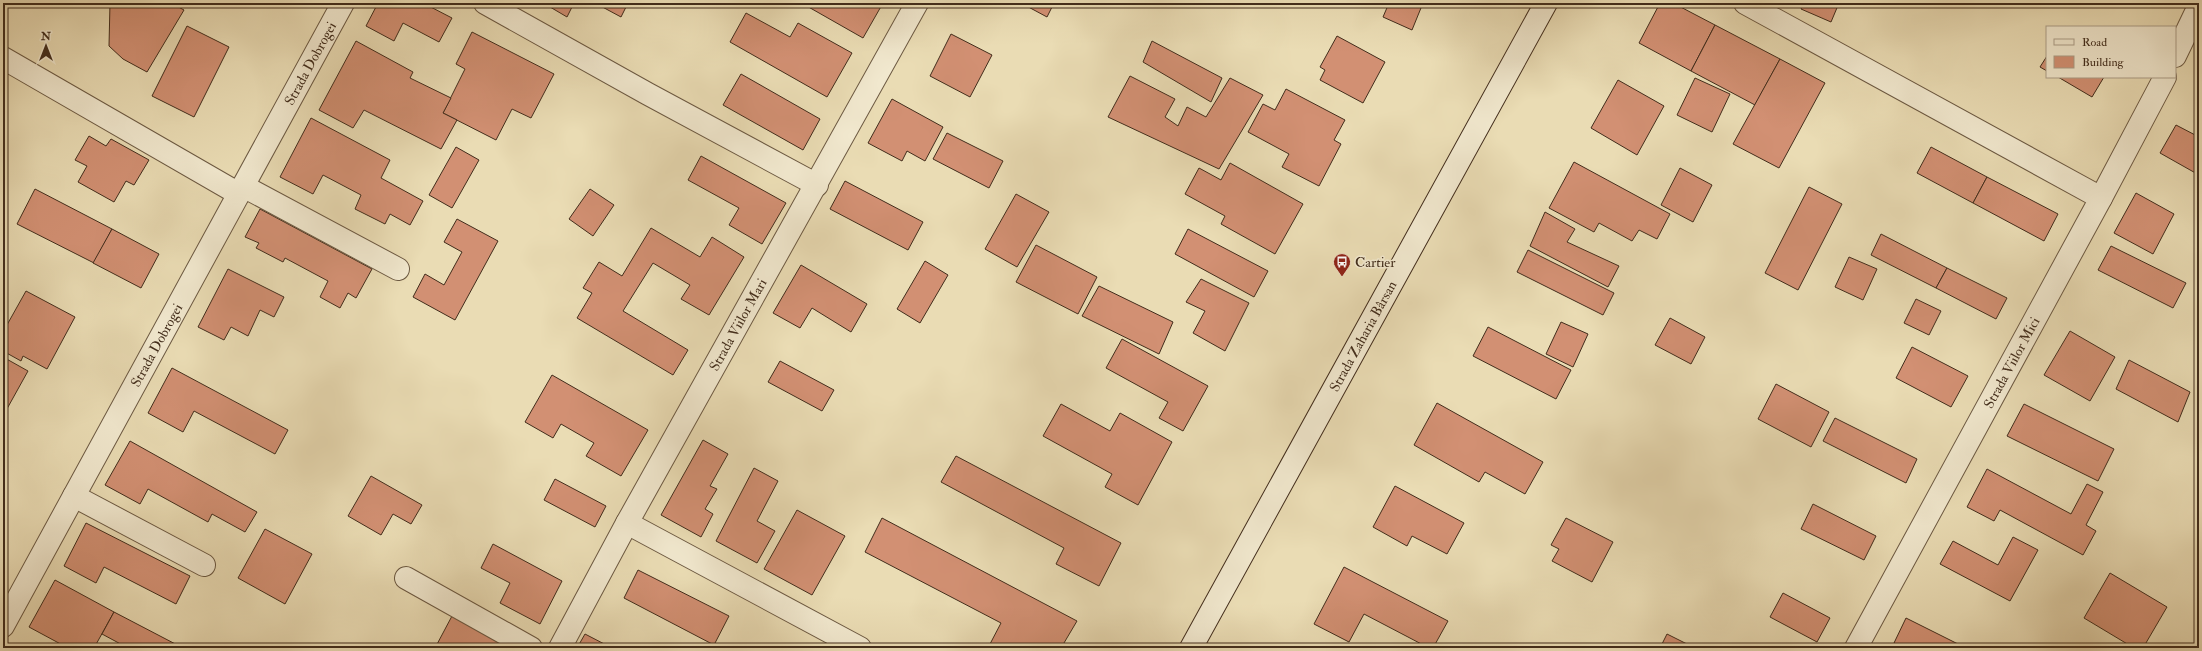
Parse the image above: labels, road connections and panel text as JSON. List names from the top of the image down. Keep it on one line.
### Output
{"streets":{"street":["Strada Dobrogei","Strada Viilor Mari","Strada Zaharia Bârsan","Strada Viilor Mici"]},"places":{"bus stop":["Cartier"]},"legend":["Road","Building"],"north":"top"}
